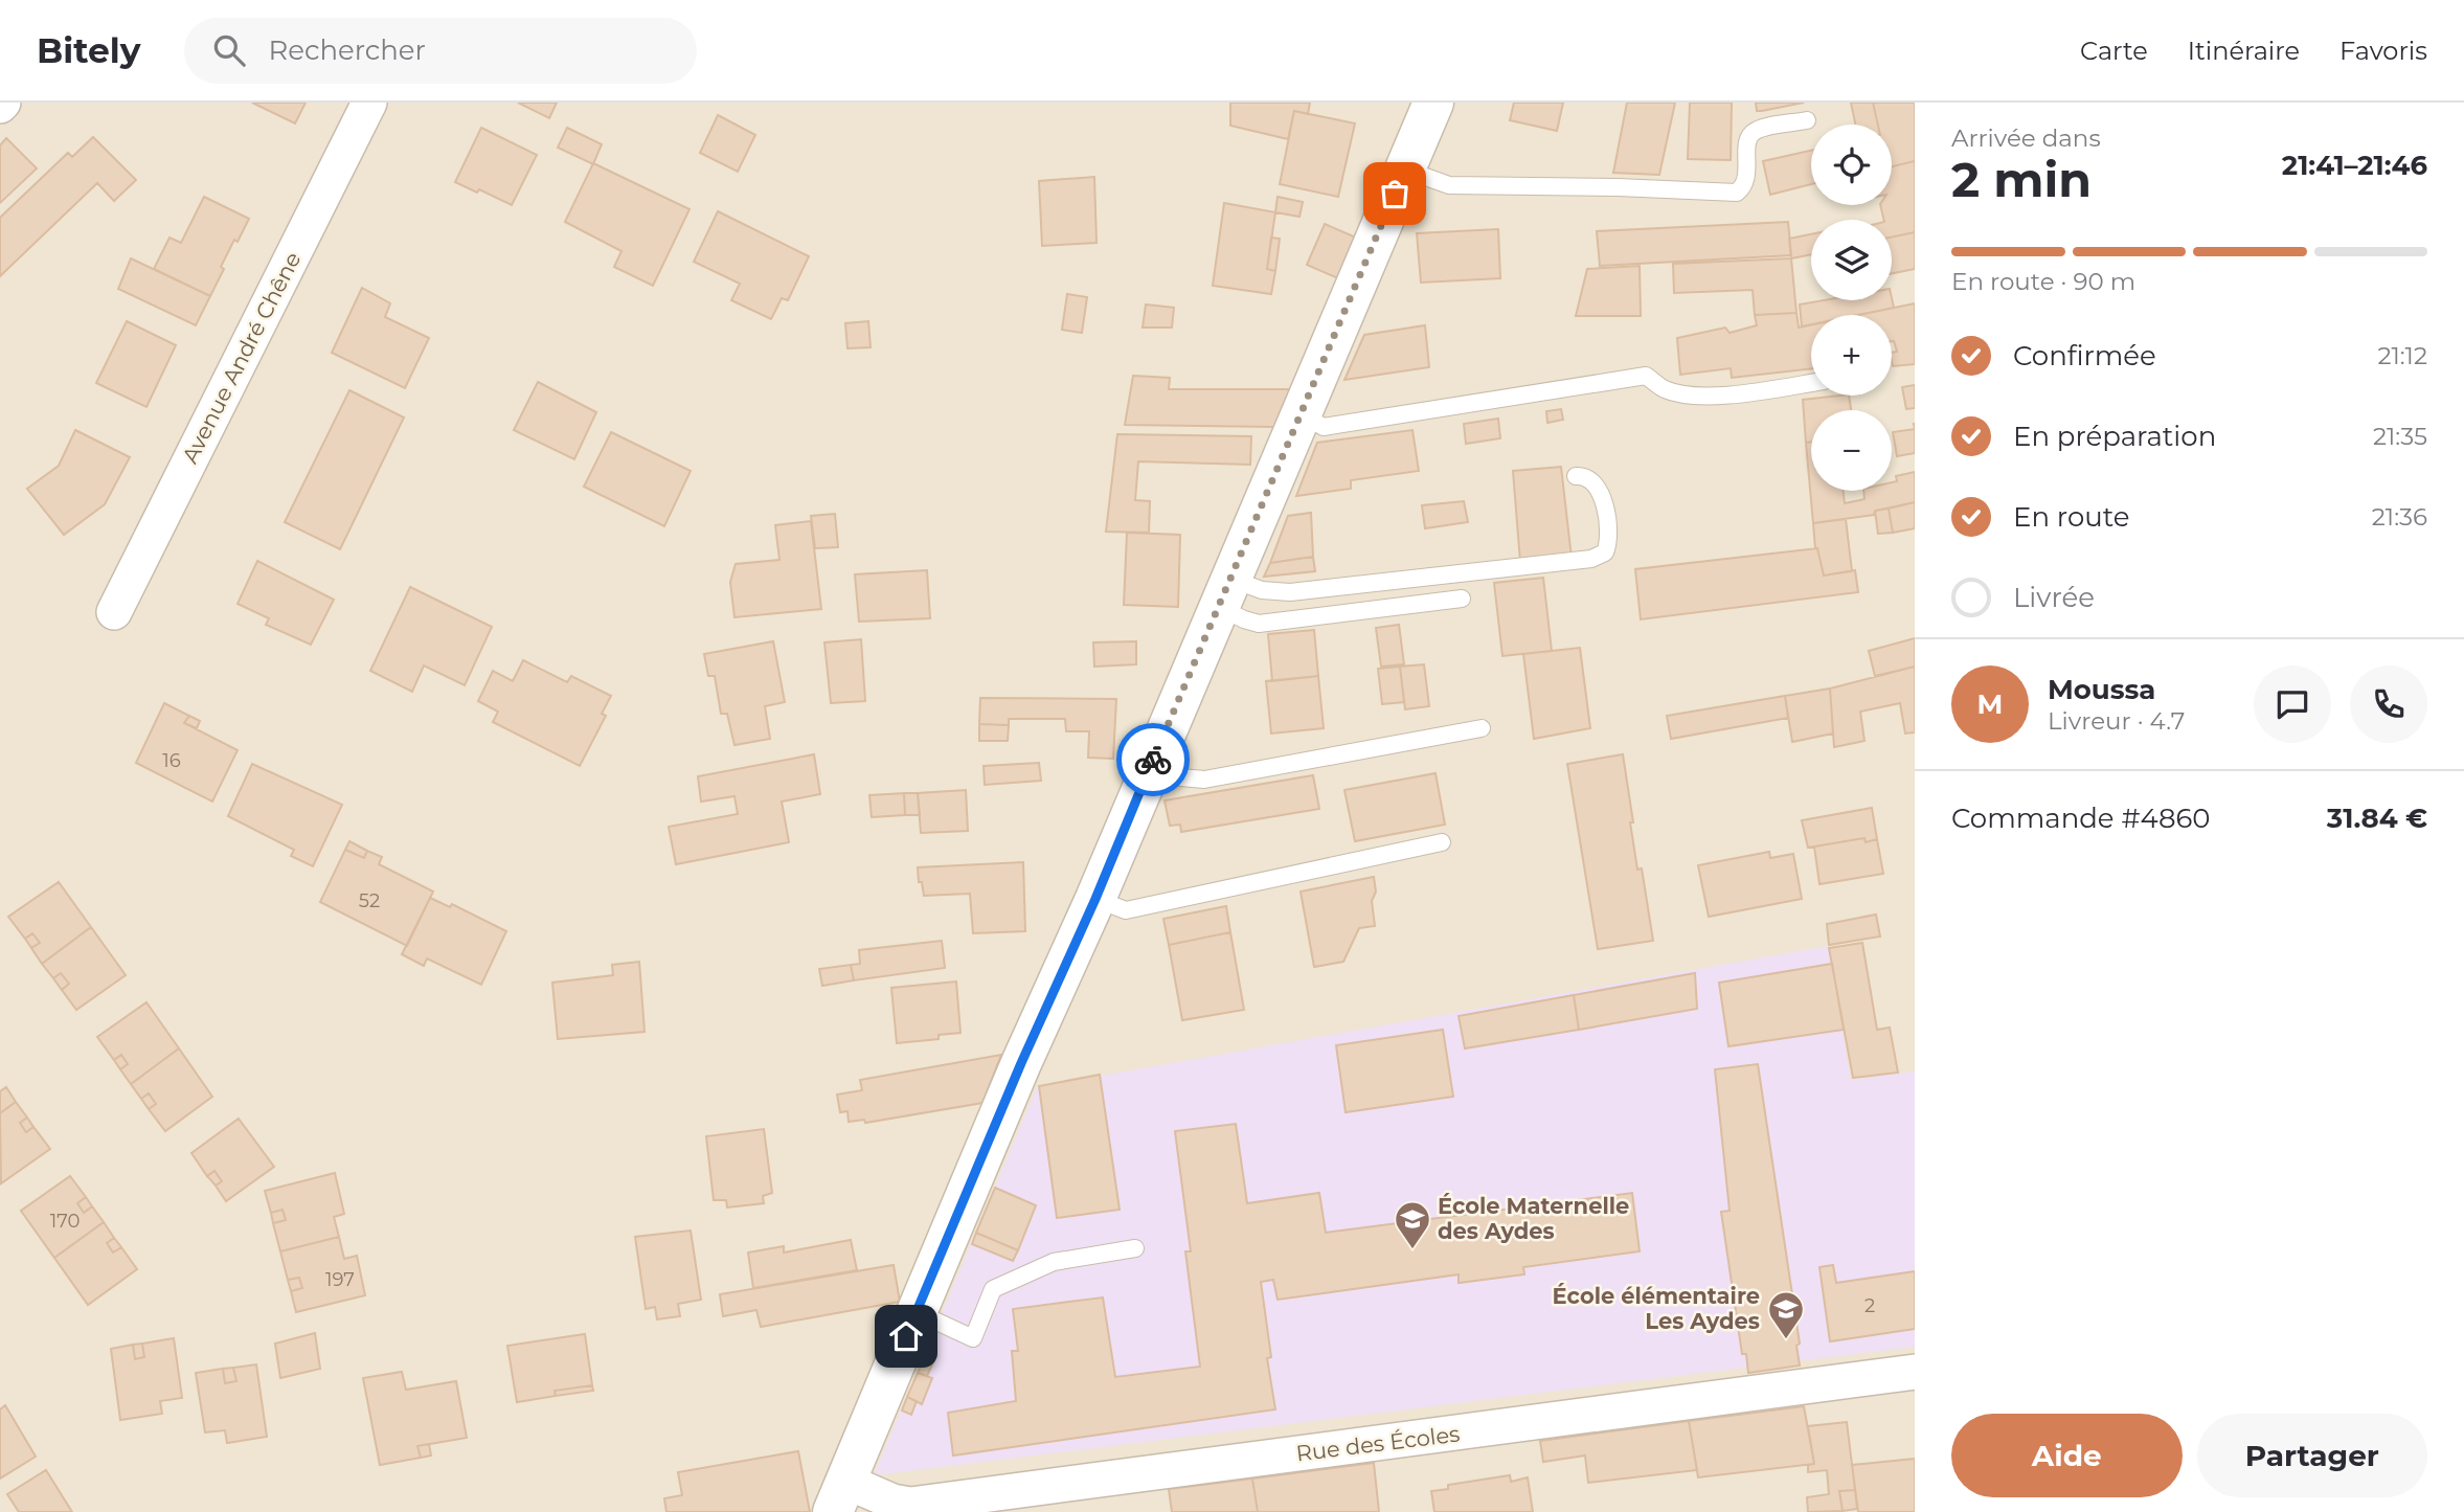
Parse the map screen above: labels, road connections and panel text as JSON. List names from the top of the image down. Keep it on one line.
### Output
{"streets":{"street":["Avenue André Chêne","Rue des Écoles"]},"places":{"school or university":["École Maternelle des Aydes","École élémentaire Les Aydes"]},"house_numbers":["16","52","170","197","2"],"page":{"header":"Bitely","search":"Rechercher","nav":["Carte","Itinéraire","Favoris"],"heading":["2 min","Arrivée dans","21:41–21:46"],"panel":["Moussa","Livreur · 4.7","Commande #4860","31.84 €"],"map_buttons":["+","−"],"bar":"En route · 90 m","list":[["Confirmée","21:12"],["En préparation","21:35"],["En route","21:36"],"Livrée"],"round":"M","buttons":["Aide","Partager"]}}
